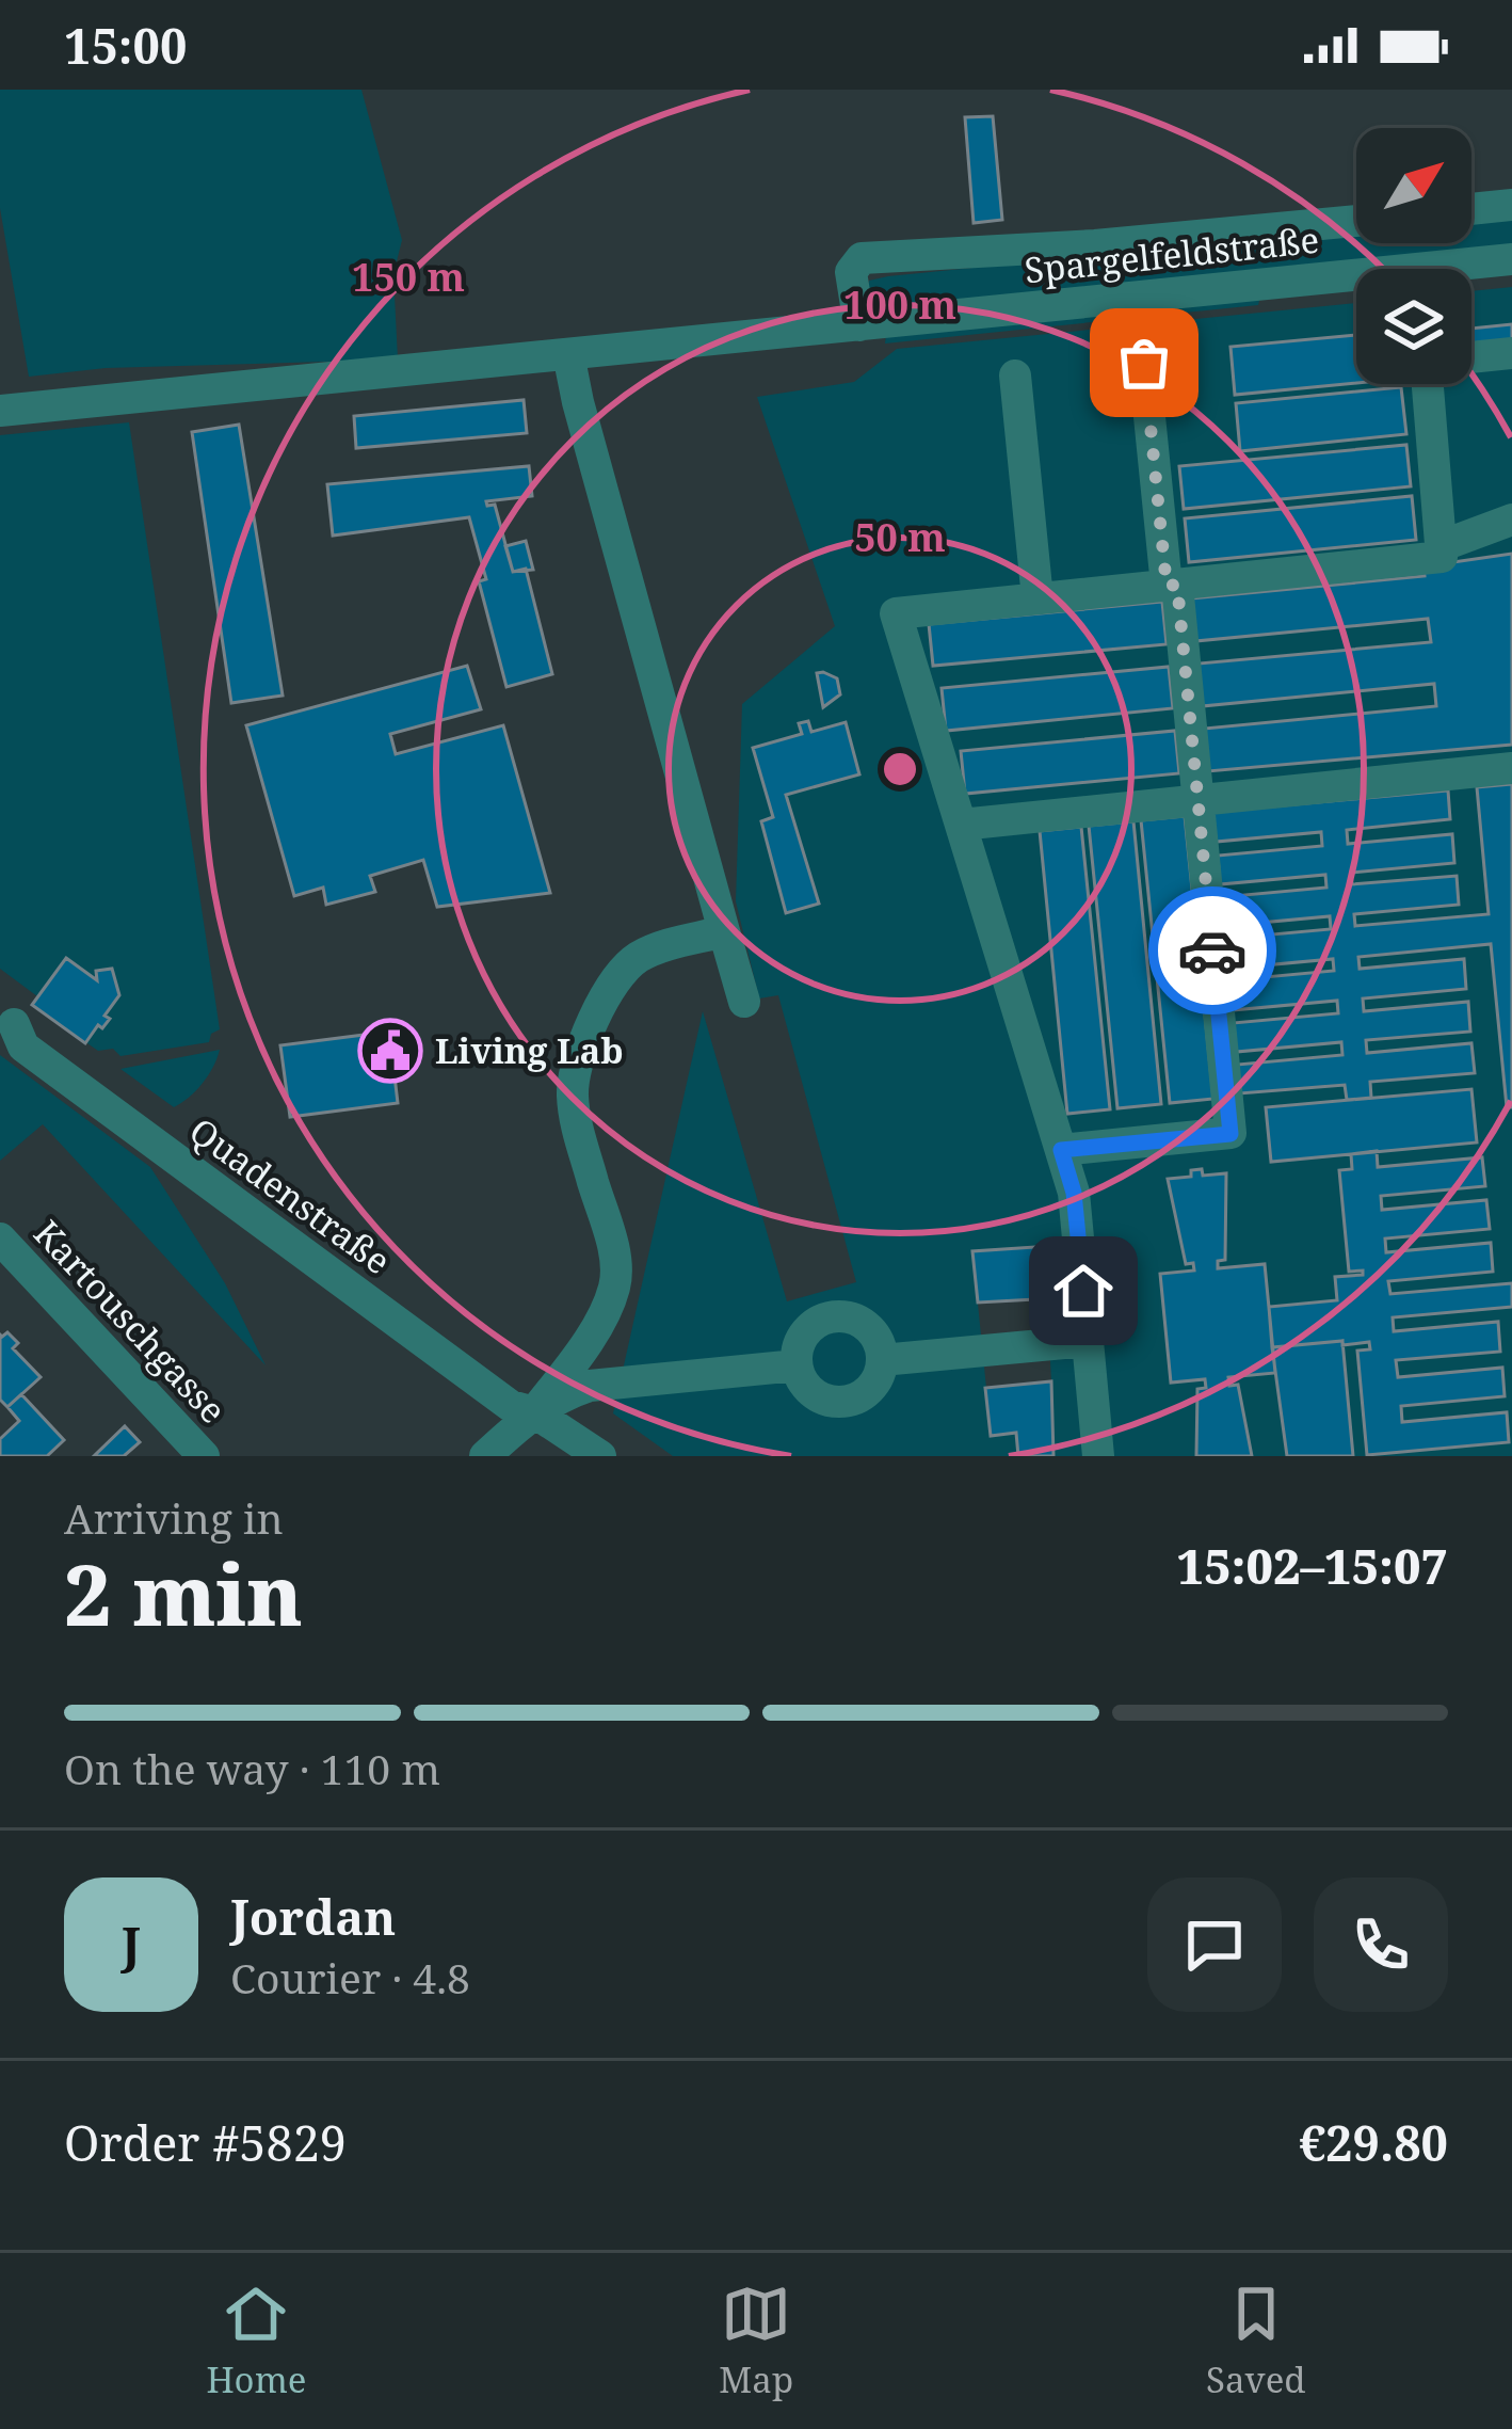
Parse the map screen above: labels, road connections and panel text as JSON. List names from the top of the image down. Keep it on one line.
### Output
{"streets":{"street":["Spargelfeldstraße","Quadenstraße","Kartouschgasse"]},"places":{"public building":["Living Lab"]},"north":"top right","page":{"status":"15:00","heading":["2 min","Arriving in","15:02–15:07"],"panel":["Jordan","Courier · 4.8","Order #5829","€29.80"],"bar":"On the way · 110 m","round":"J","tabs":["Home","Map","Saved"]},"rings":["150 m","100 m","50 m"]}
